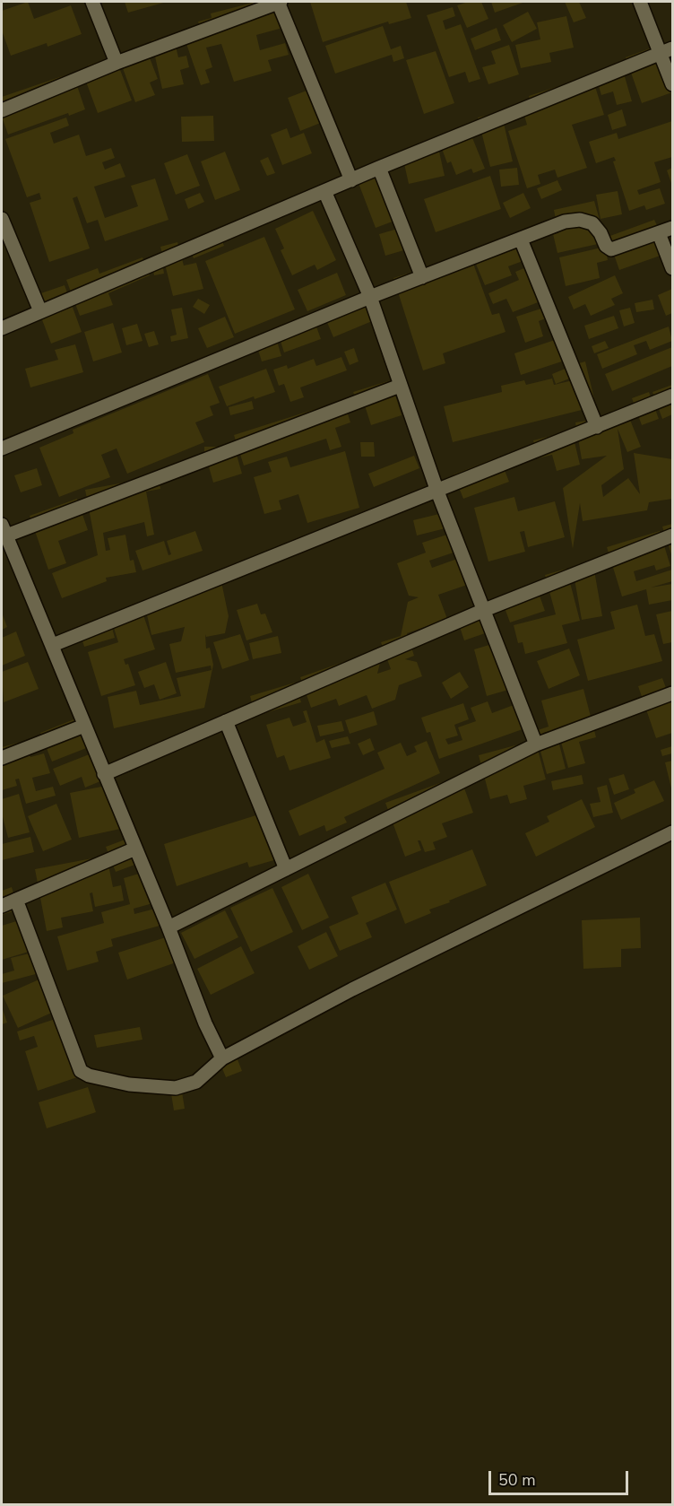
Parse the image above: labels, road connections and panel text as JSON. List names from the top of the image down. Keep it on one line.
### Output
{"scale_bar":"50 m"}
